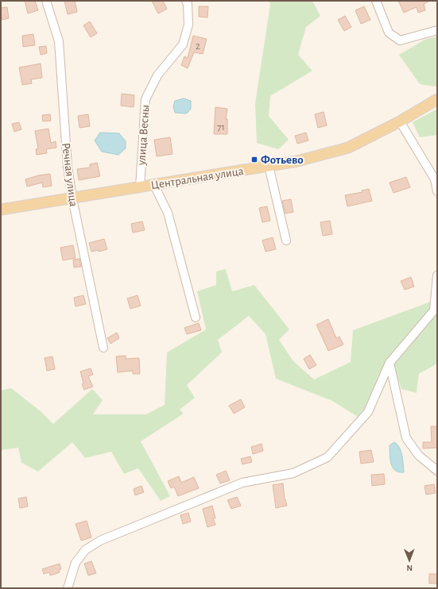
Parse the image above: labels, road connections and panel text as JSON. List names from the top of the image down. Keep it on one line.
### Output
{"streets":{"main road":["Центральная улица"],"street":["улица Весны","Речная улица"]},"crossings":[["улица Весны","Центральная улица"],["Речная улица","Центральная улица"]],"places":{"transit":["Фотьево"]},"house_numbers":["2","71"],"north":"bottom"}
